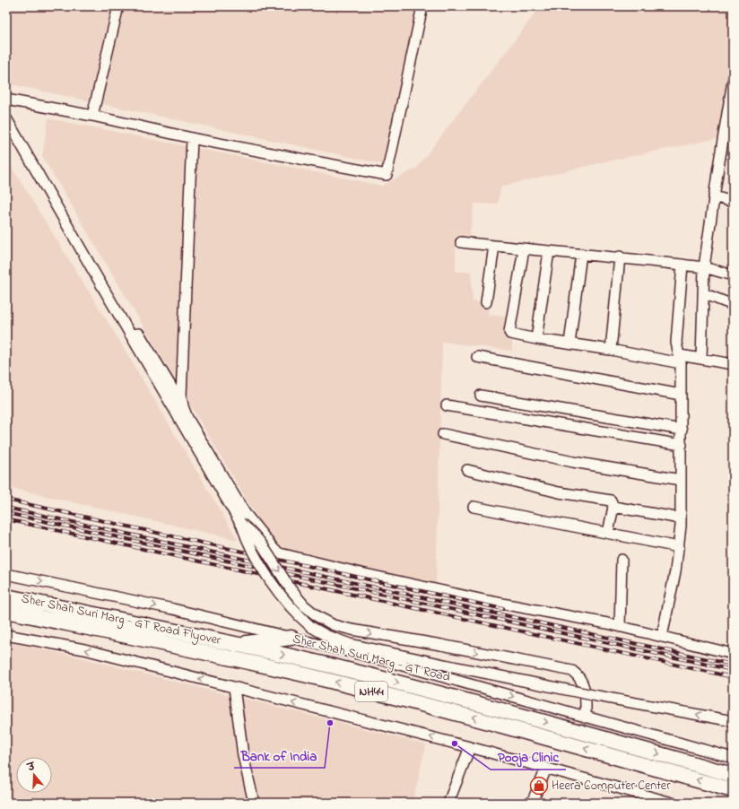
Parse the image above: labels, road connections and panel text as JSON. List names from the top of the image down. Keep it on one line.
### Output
{"streets":{"highway":["Sher Shah Suri Marg - GT Road Flyover","Sher Shah Suri Marg - GT Road","NH44"]},"crossings":[["Sher Shah Suri Marg - GT Road Flyover","Sher Shah Suri Marg - GT Road"]],"places":{"other":["Bank of India","Pooja Clinic"],"shop":["Heera Computer Center"]},"north":"top"}
